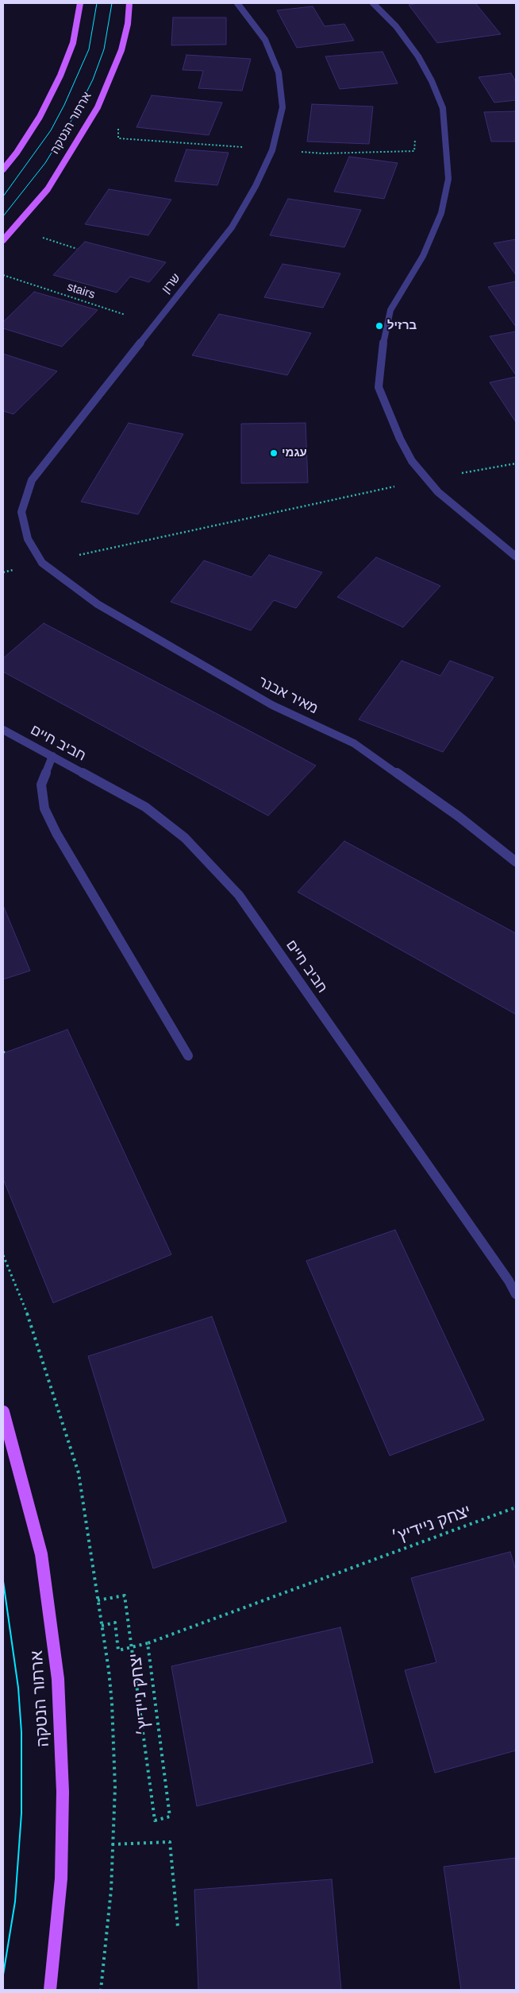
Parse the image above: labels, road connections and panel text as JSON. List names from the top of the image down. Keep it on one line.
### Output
{"streets":{"main road":["ארתור הנטקה"],"street":["שרון","מאיר אבנר","חביב חיים"],"path":["stairs","יצחק ניידיץ׳"]},"crossings":[["שרון","stairs"],["שרון","מאיר אבנר"]],"places":["ברזיל","עגמי"]}
